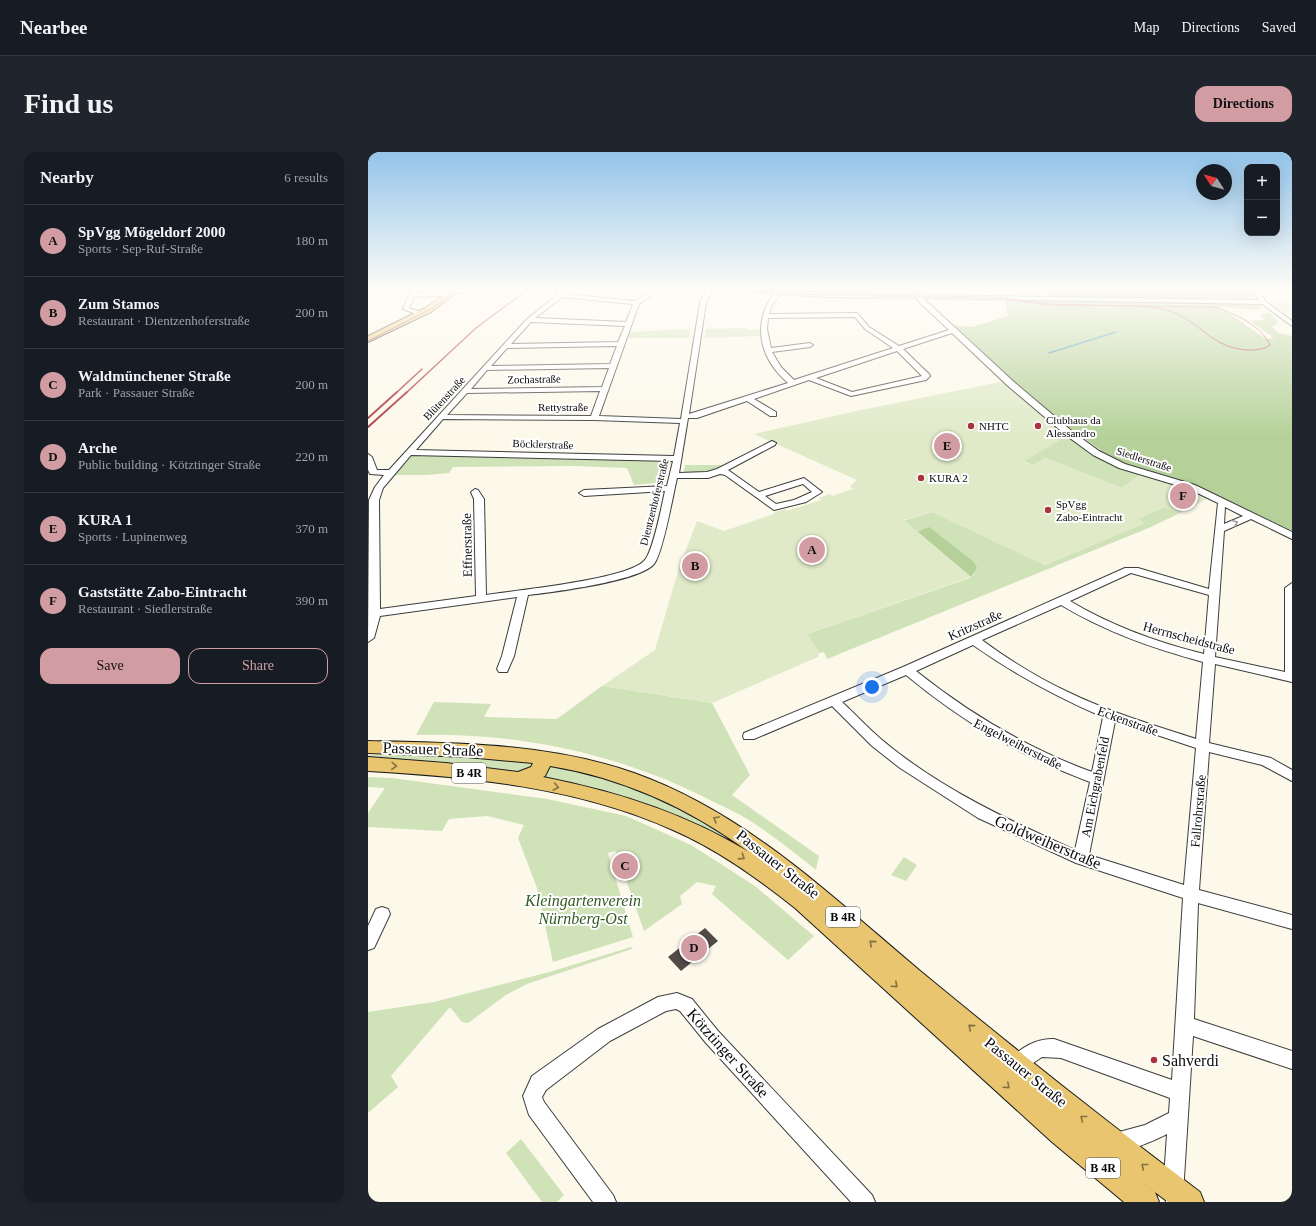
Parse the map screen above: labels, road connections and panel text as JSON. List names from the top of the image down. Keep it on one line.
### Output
{"streets":{"main road":["Passauer Straße","B 4R"],"street":["Zochastraße","Blütenstraße","Rettystraße","Böcklerstraße","Siedlerstraße","Dientzenhoferstraße","Effnerstraße","Kritzstraße","Herrnscheidstraße","Eckenstraße","Engelweiherstraße","Am Eichgrabenfeld","Fallrohrstraße","Goldweiherstraße","Kötztinger Straße"]},"crossings":[["Zochastraße","Blütenstraße"],["Blütenstraße","Rettystraße"],["Blütenstraße","Böcklerstraße"],["Blütenstraße","Dientzenhoferstraße"],["Rettystraße","Dientzenhoferstraße"],["Böcklerstraße","Dientzenhoferstraße"],["Siedlerstraße","Fallrohrstraße"],["Dientzenhoferstraße","Effnerstraße"],["Kritzstraße","Herrnscheidstraße"],["Kritzstraße","Eckenstraße"],["Kritzstraße","Engelweiherstraße"],["Kritzstraße","Fallrohrstraße"],["Kritzstraße","Goldweiherstraße"],["Herrnscheidstraße","Fallrohrstraße"],["Eckenstraße","Am Eichgrabenfeld"],["Eckenstraße","Fallrohrstraße"],["Engelweiherstraße","Am Eichgrabenfeld"],["Passauer Straße","Fallrohrstraße"],["Am Eichgrabenfeld","Goldweiherstraße"],["Fallrohrstraße","Goldweiherstraße"]],"parks":["Kleingartenverein Nürnberg-Ost"],"places":["NHTC","Clubhaus da Alessandro","KURA 2","SpVgg Zabo-Eintracht","Sahverdi"],"north":"top left","page":{"header":"Nearbee","nav":["Map","Directions","Saved"],"buttons":["Directions",["Save","Share"]],"title":"Find us","heading":["Nearby","6 results"],"map_buttons":["+","−"],"list":[{"mark":"A","name":"SpVgg Mögeldorf 2000","note":"Sports · Sep-Ruf-Straße","value":"180 m"},{"mark":"B","name":"Zum Stamos","note":"Restaurant · Dientzenhoferstraße","value":"200 m"},{"mark":"C","name":"Waldmünchener Straße","note":"Park · Passauer Straße","value":"200 m"},{"mark":"D","name":"Arche","note":"Public building · Kötztinger Straße","value":"220 m"},{"mark":"E","name":"KURA 1","note":"Sports · Lupinenweg","value":"370 m"},{"mark":"F","name":"Gaststätte Zabo-Eintracht","note":"Restaurant · Siedlerstraße","value":"390 m"}],"pins":["E","F","A","B","C","D"]}}
